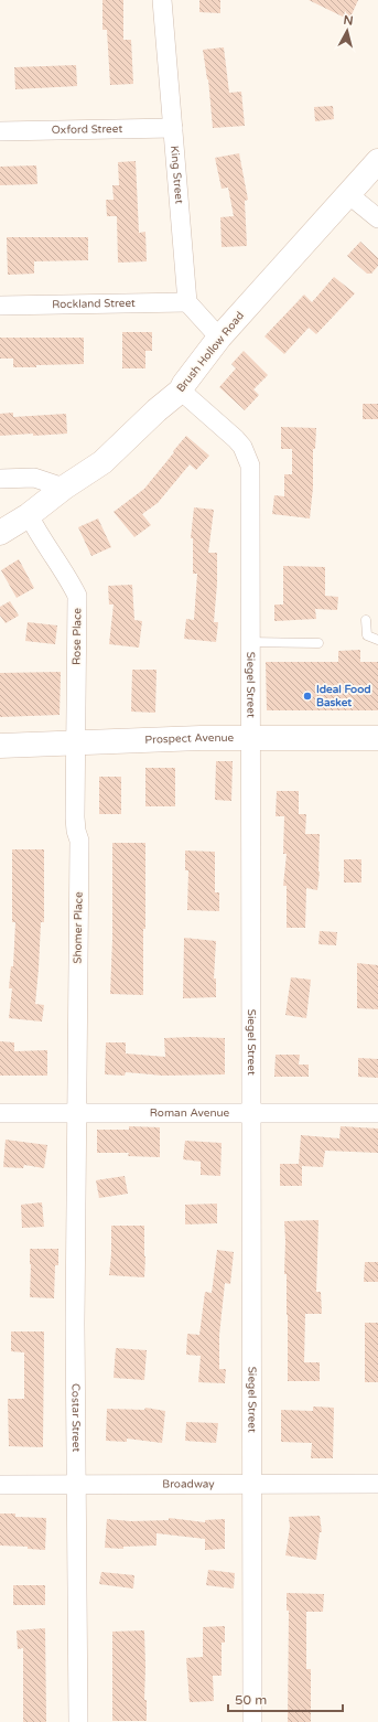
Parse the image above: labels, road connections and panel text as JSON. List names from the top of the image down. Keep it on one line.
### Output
{"streets":{"main road":["Brush Hollow Road","Prospect Avenue"],"street":["Oxford Street","King Street","Rockland Street","Rose Place","Siegel Street","Shomer Place","Roman Avenue","Costar Street","Broadway"]},"crossings":[["Oxford Street","King Street"],["King Street","Rockland Street"],["Brush Hollow Road","Rose Place"],["Brush Hollow Road","Siegel Street"],["Rose Place","Prospect Avenue"],["Rose Place","Shomer Place"],["Siegel Street","Prospect Avenue"],["Siegel Street","Roman Avenue"],["Siegel Street","Broadway"],["Prospect Avenue","Shomer Place"],["Shomer Place","Roman Avenue"],["Shomer Place","Costar Street"],["Roman Avenue","Costar Street"],["Costar Street","Broadway"]],"places":["Ideal Food Basket"],"scale_bar":"50 m","north":"top"}
